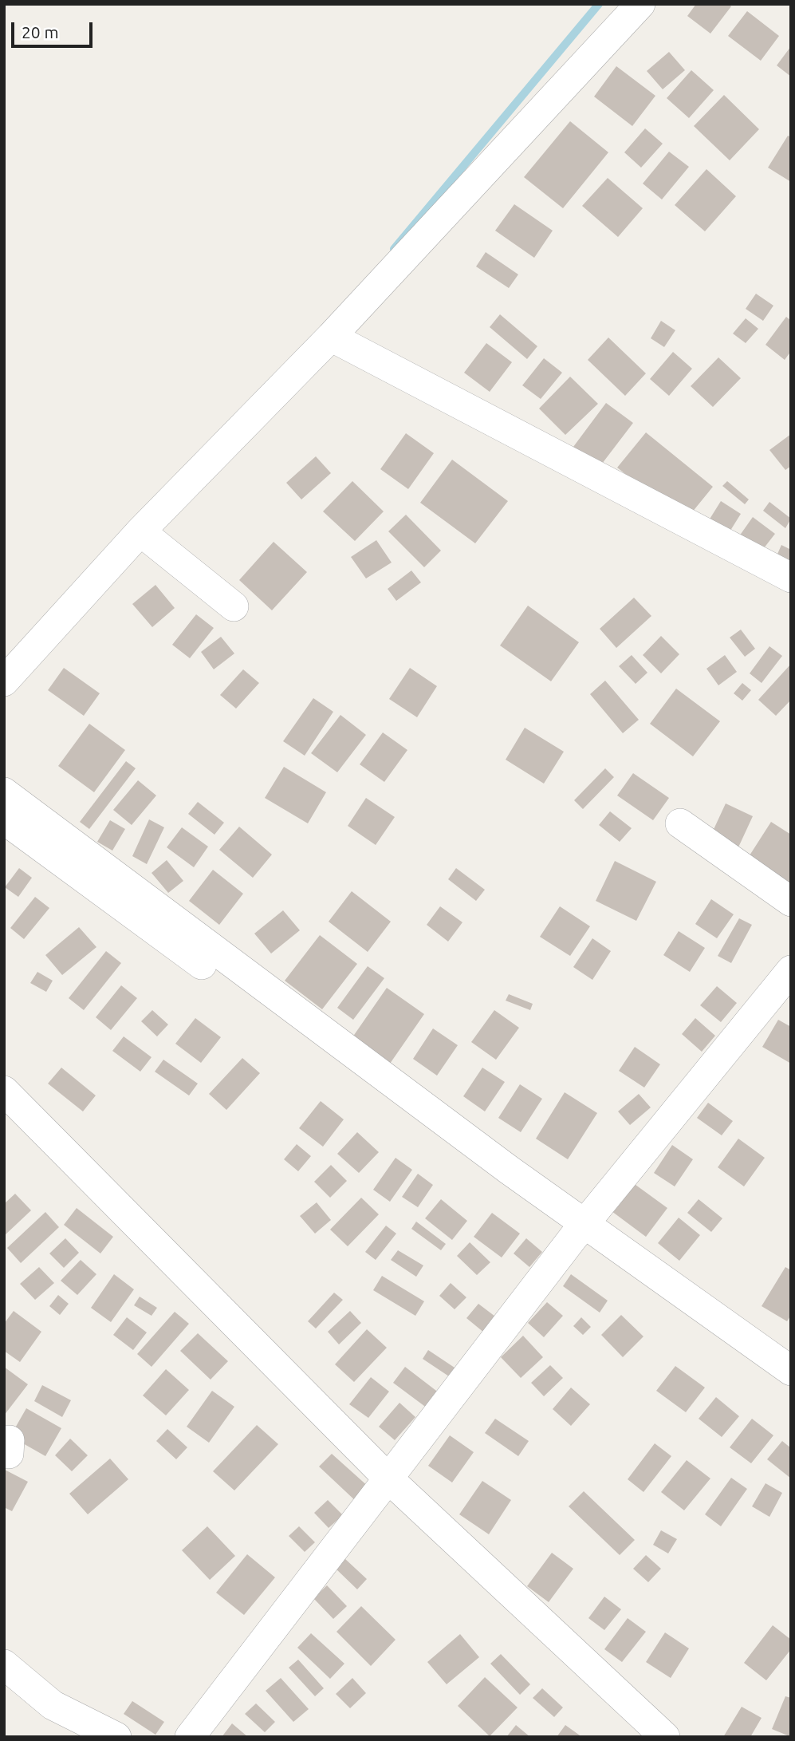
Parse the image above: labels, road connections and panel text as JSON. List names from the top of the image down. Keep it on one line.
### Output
{"scale_bar":"20 m"}
